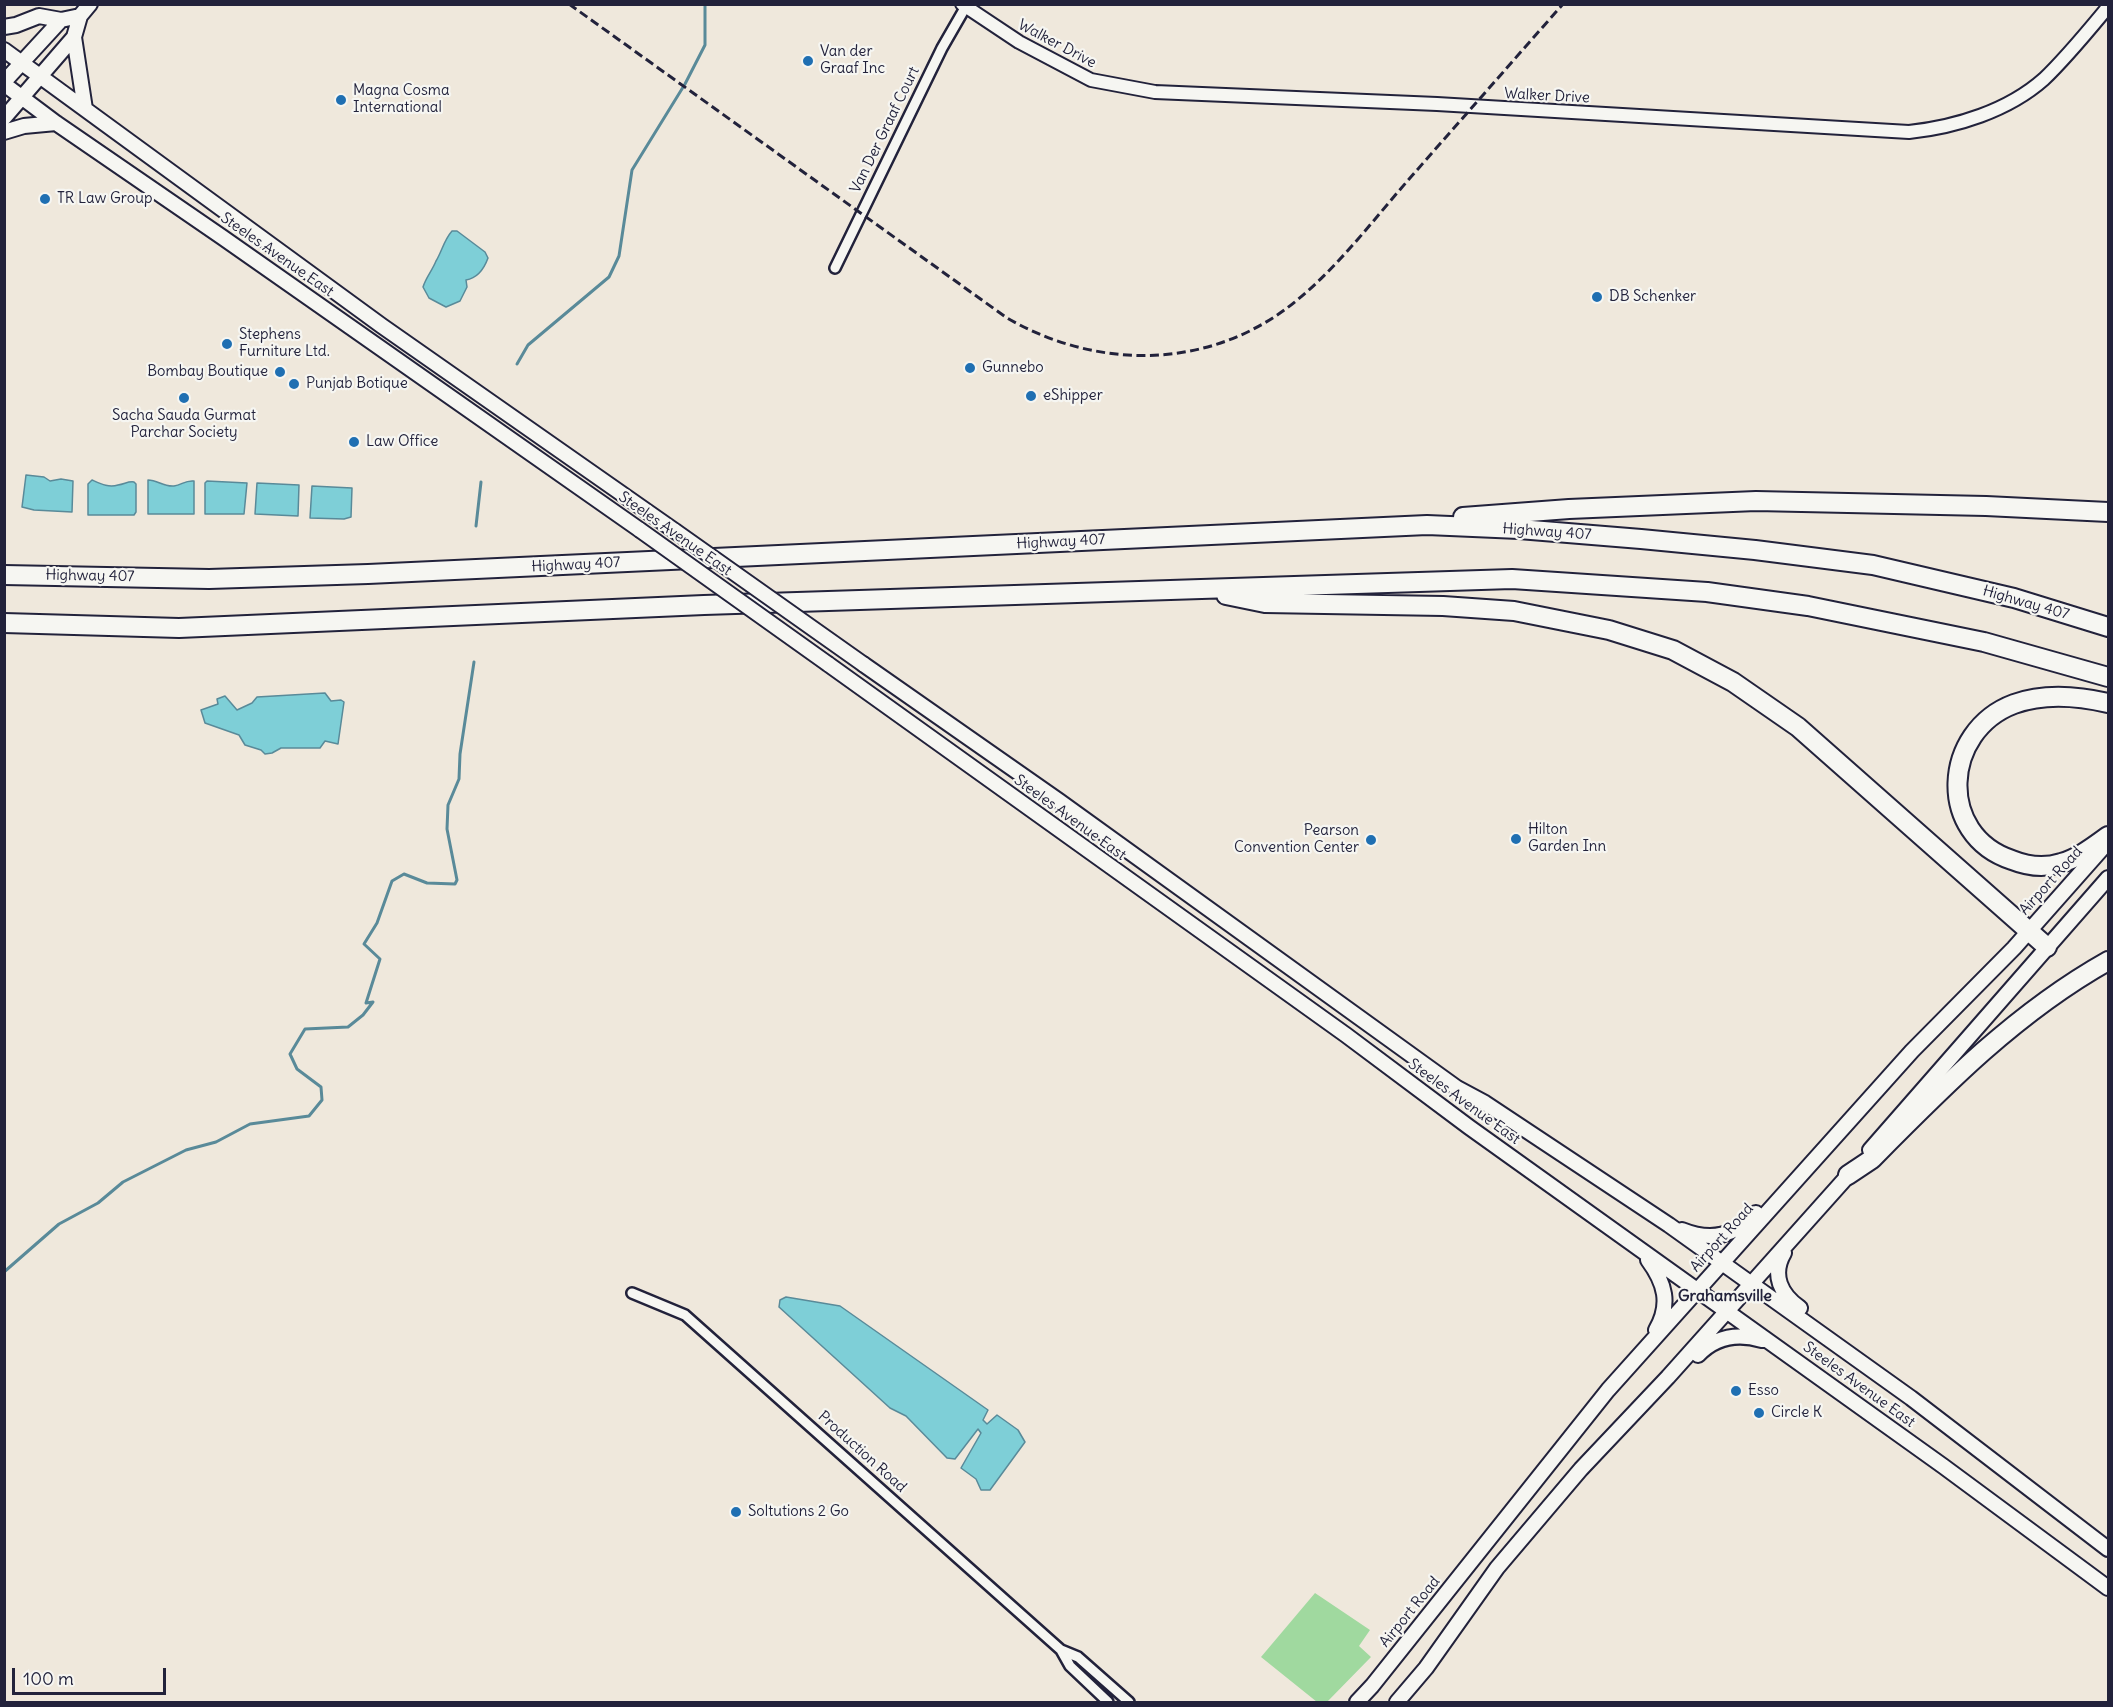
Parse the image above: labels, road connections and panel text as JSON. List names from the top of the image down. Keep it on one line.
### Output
{"streets":{"highway":["Highway 407"],"main road":["Steeles Avenue East","Airport Road"],"street":["Walker Drive","Van Der Graaf Court","Production Road"]},"crossings":[["Walker Drive","Van Der Graaf Court"],["Steeles Avenue East","Airport Road"]],"districts":["Grahamsville"],"places":["Van der Graaf Inc","Magna Cosma International","TR Law Group","DB Schenker","Stephens Furniture Ltd.","Gunnebo","Bombay Boutique","Punjab Botique","eShipper","Sacha Sauda Gurmat Parchar Society","Law Office","Hilton Garden Inn","Pearson Convention Center","Esso","Circle K","Soltutions 2 Go"],"scale_bar":"100 m"}
